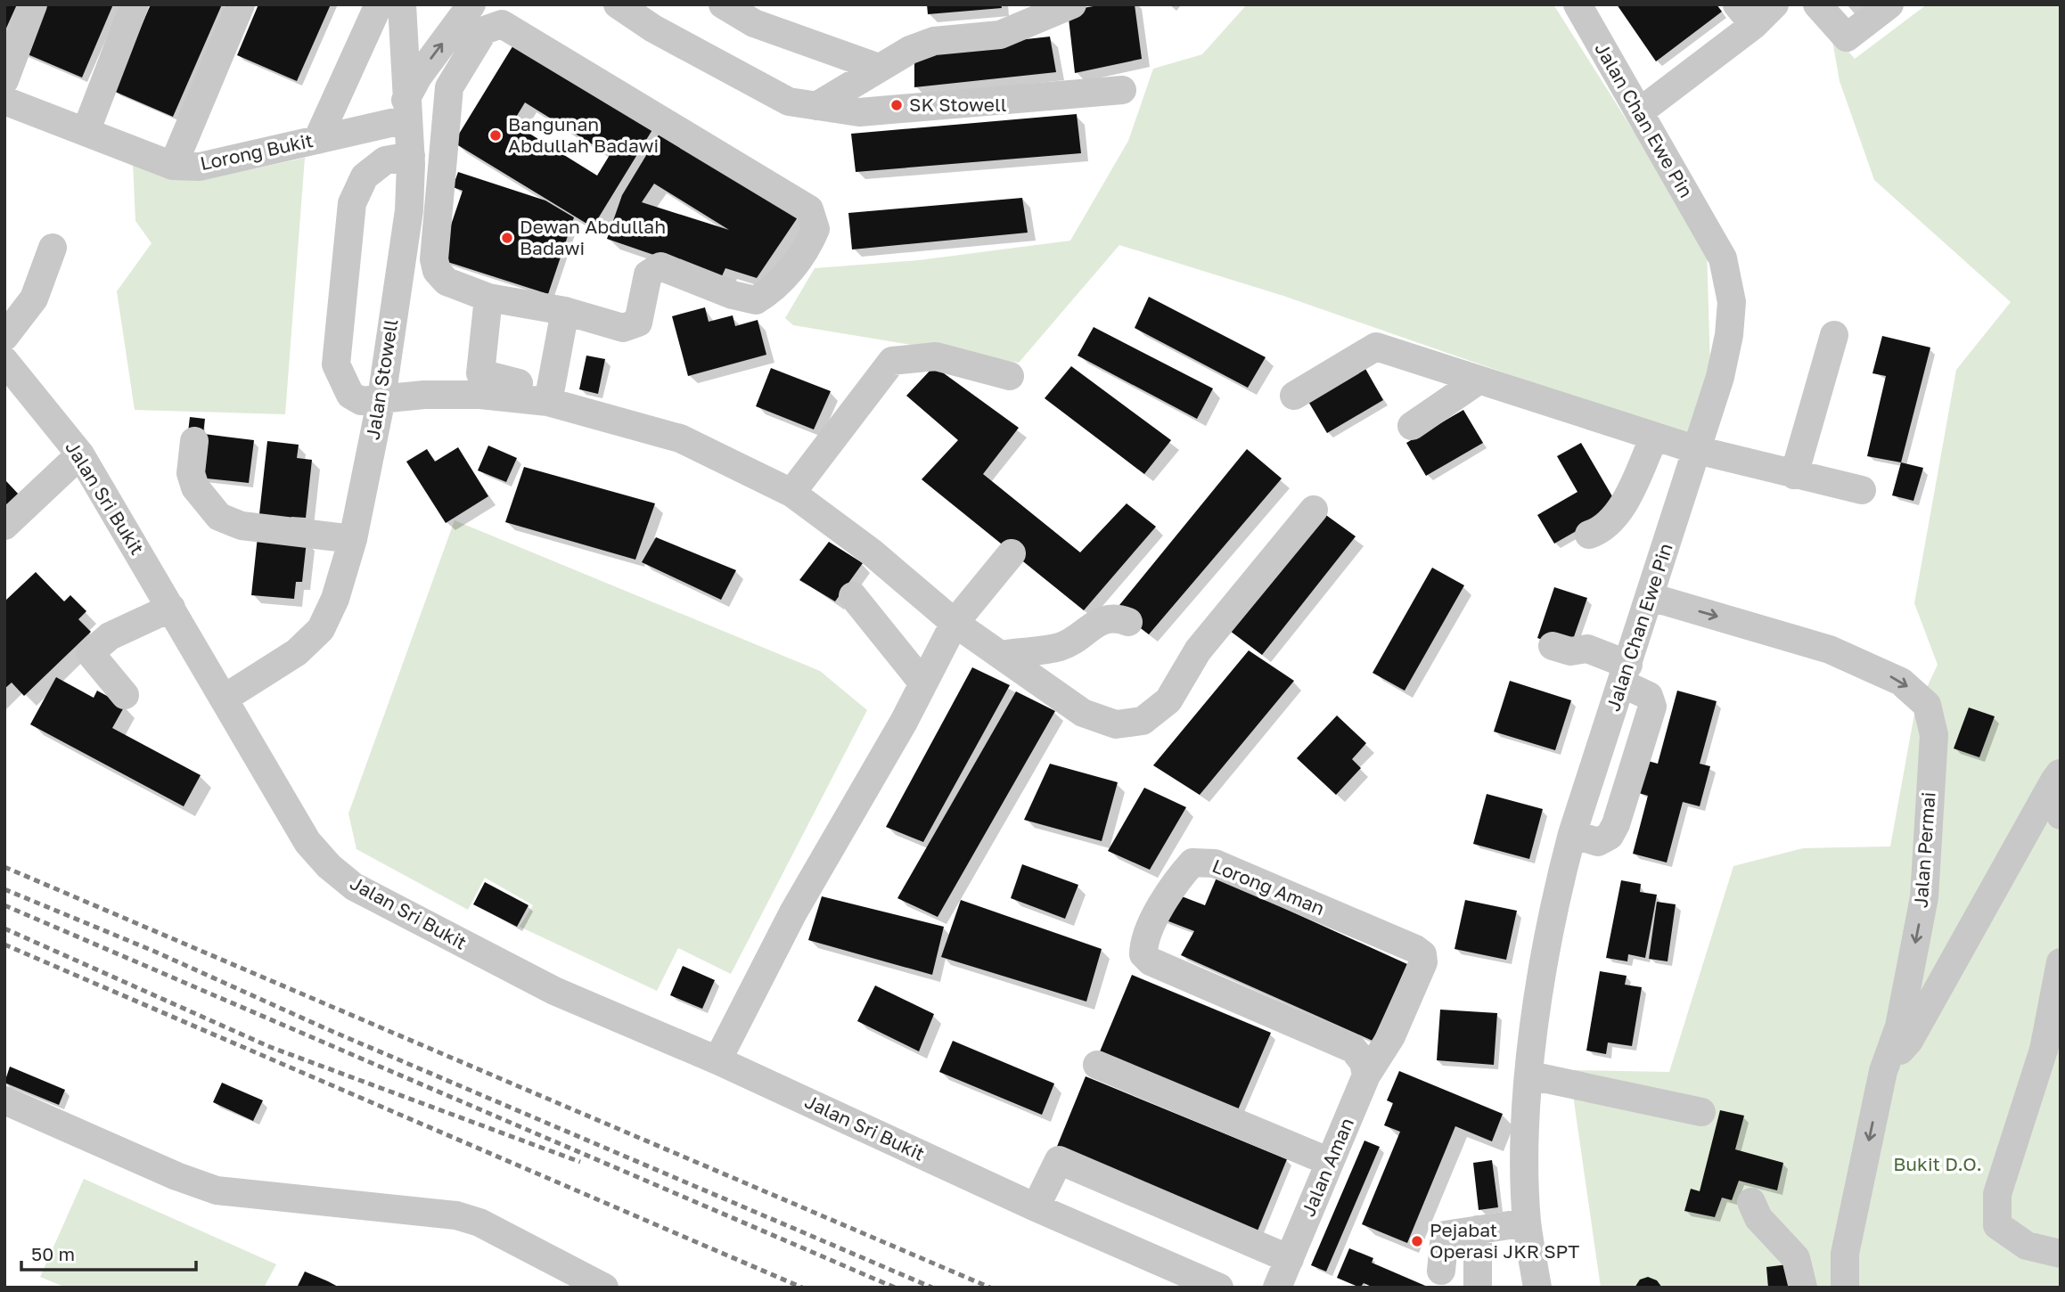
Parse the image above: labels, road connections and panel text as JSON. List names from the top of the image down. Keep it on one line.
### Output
{"streets":{"street":["Jalan Chan Ewe Pin","Lorong Bukit","Jalan Stowell","Jalan Sri Bukit","Jalan Permai","Lorong Aman","Jalan Aman"]},"crossings":[["Jalan Chan Ewe Pin","Jalan Permai"],["Lorong Bukit","Jalan Stowell"],["Jalan Stowell","Jalan Sri Bukit"],["Lorong Aman","Jalan Aman"]],"one_way":["Jalan Permai"],"parks":["Bukit D.O."],"places":["SK Stowell","Bangunan Abdullah Badawi","Dewan Abdullah Badawi","Pejabat Operasi JKR SPT"],"scale_bar":"50 m"}
